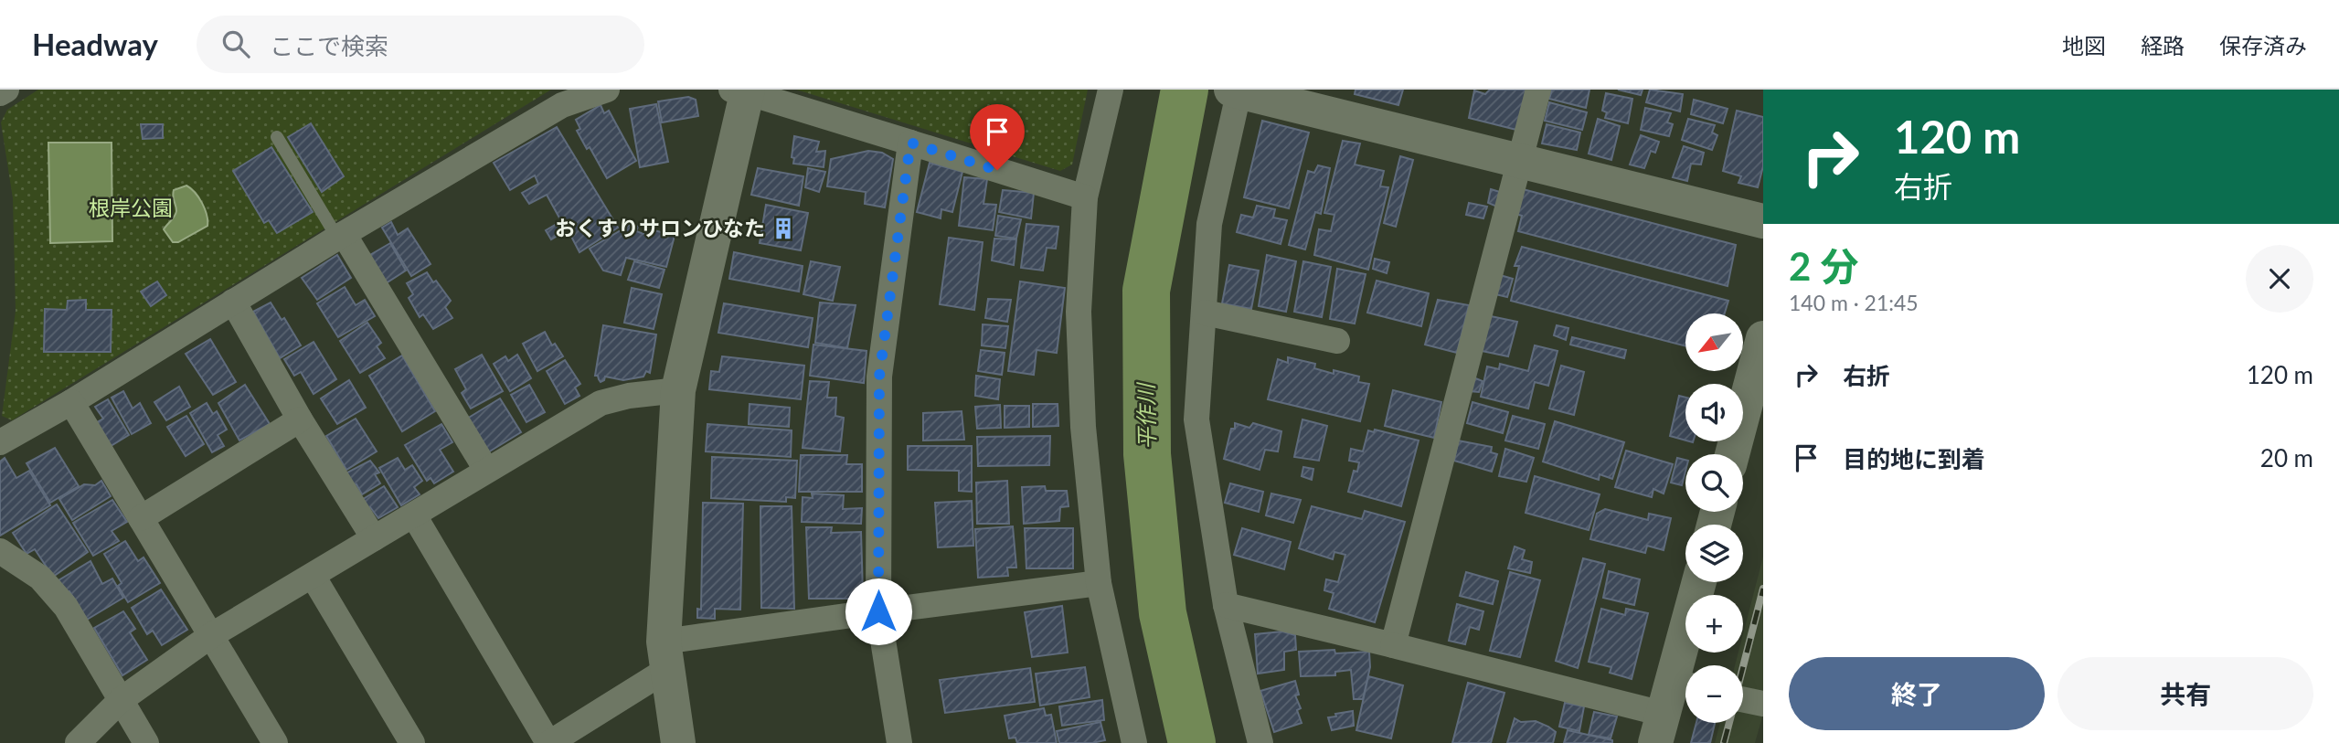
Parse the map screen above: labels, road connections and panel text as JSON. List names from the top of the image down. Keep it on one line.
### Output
{"water":["平作川"],"parks":["根岸公園"],"places":{"building":["おくすりサロンひなた"]},"north":"bottom left","page":{"header":"Headway","search":"ここで検索","nav":["地図","経路","保存済み"],"turn":["120 m","右折"],"heading":["2 分","140 m · 21:45"],"map_buttons":["+","−"],"list":[{"name":"右折","value":"120 m"},{"name":"目的地に到着","value":"20 m"}],"buttons":["終了","共有"]}}
